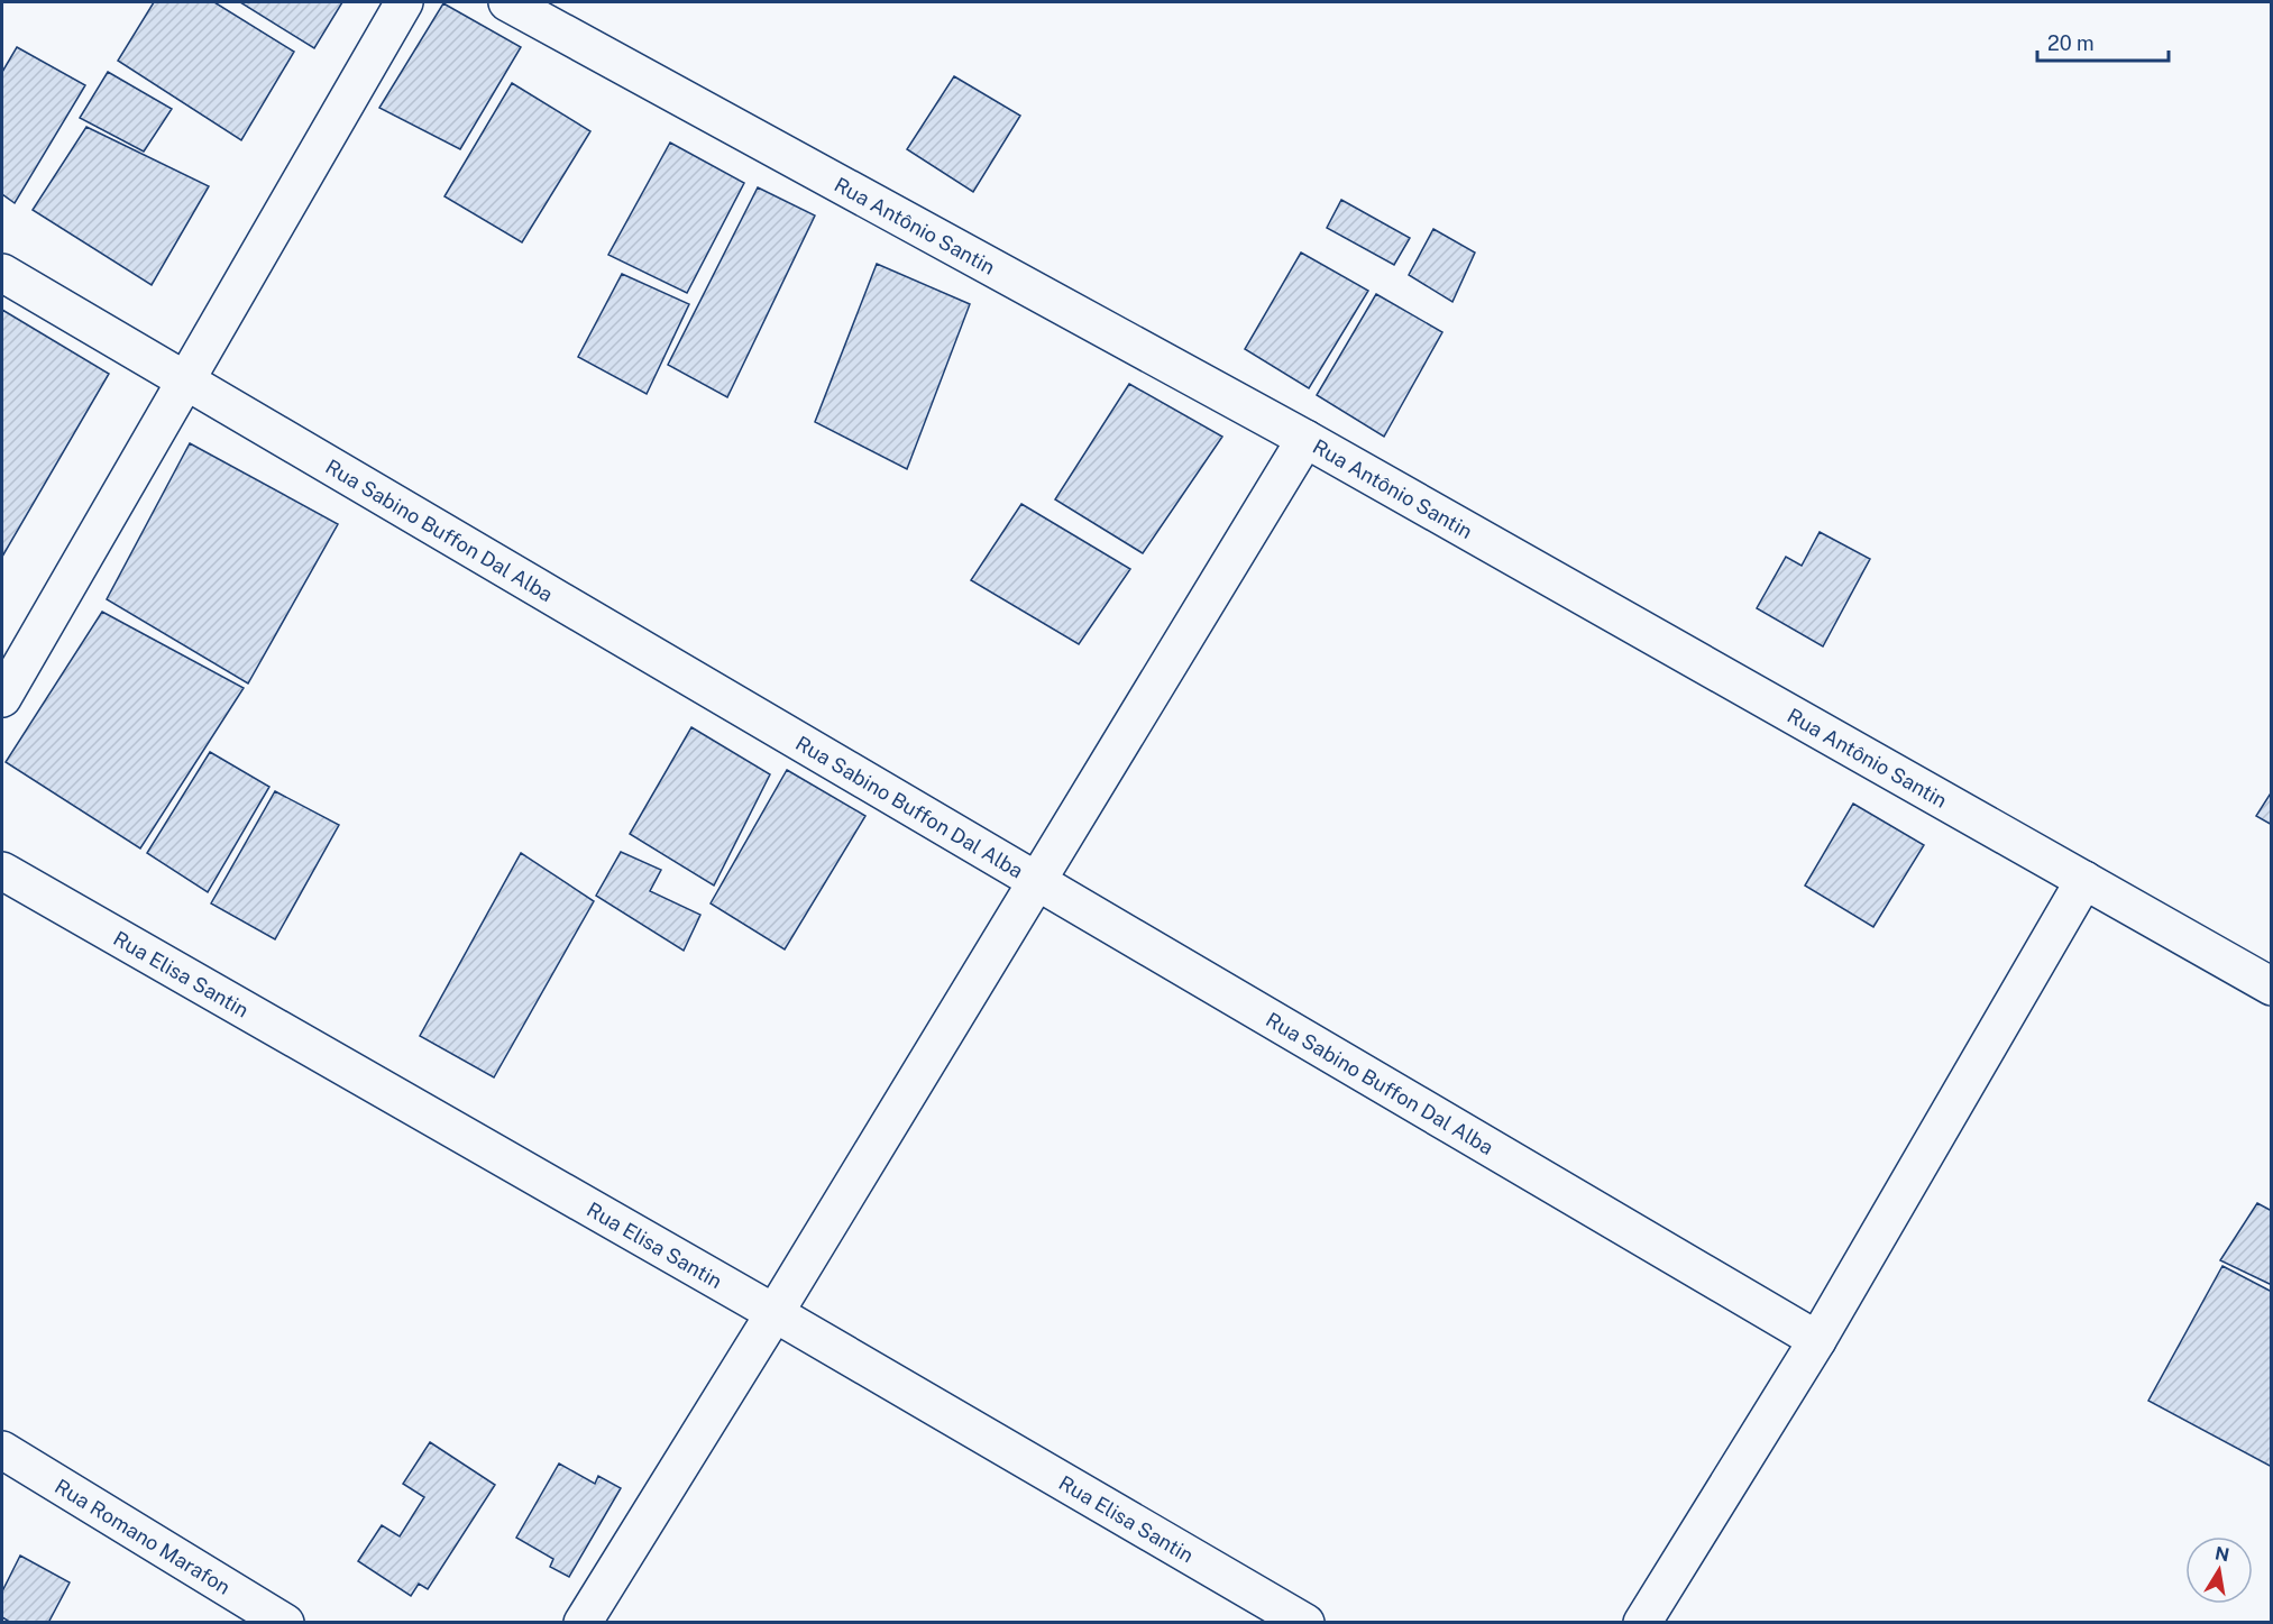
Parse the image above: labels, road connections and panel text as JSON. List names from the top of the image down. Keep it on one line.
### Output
{"streets":{"street":["Rua Antônio Santin","Rua Sabino Buffon Dal Alba","Rua Elisa Santin","Rua Romano Marafon"]},"scale_bar":"20 m","north":"top"}
